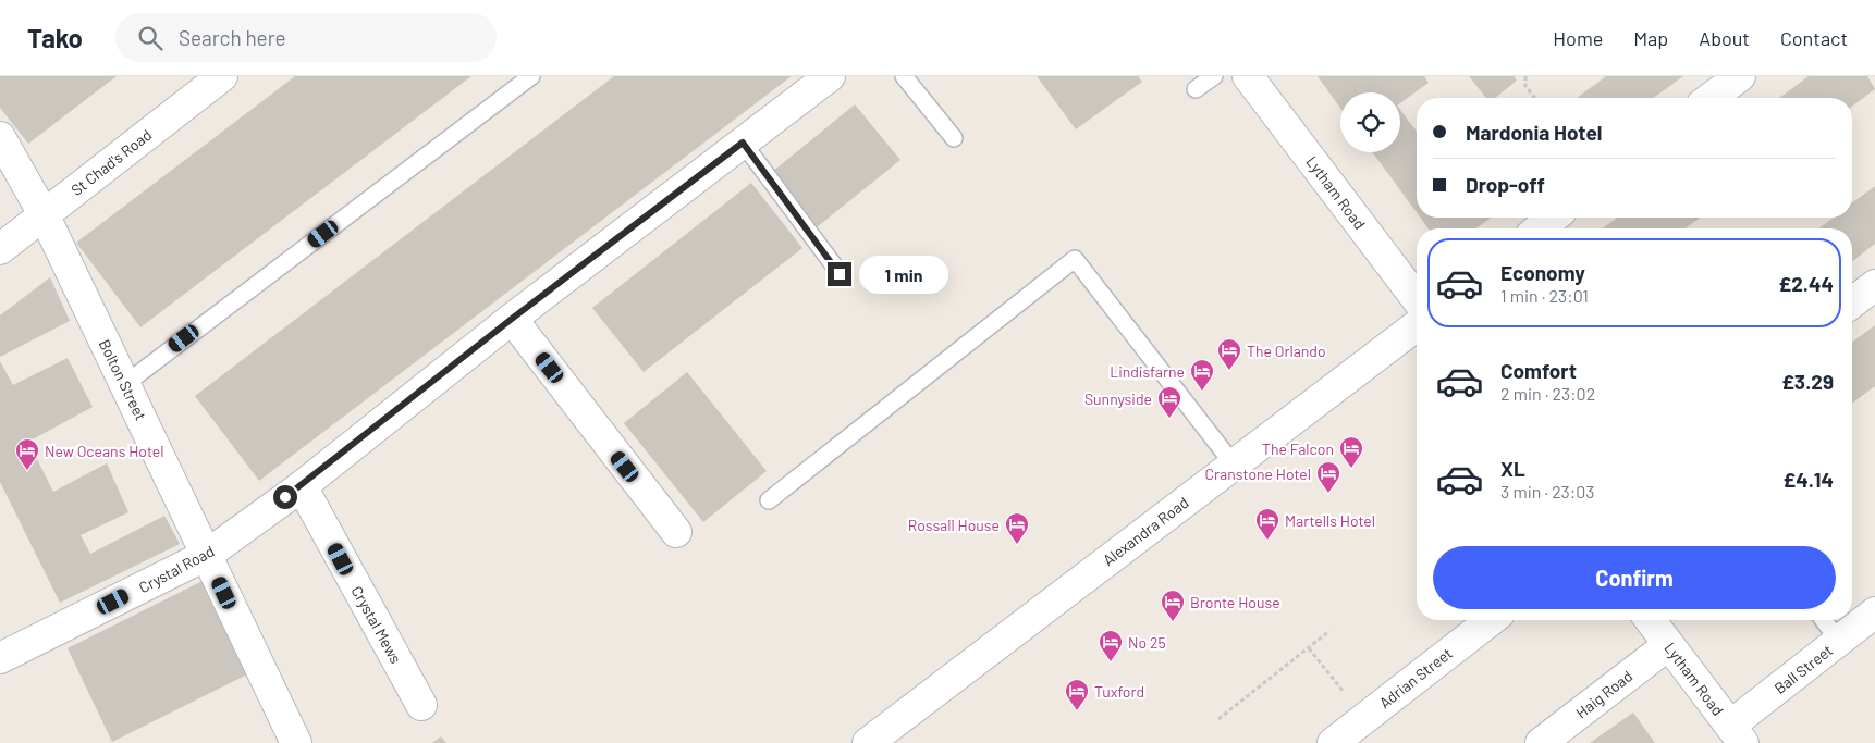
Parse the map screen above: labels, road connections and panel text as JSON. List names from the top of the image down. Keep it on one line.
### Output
{"streets":{"street":["St Chad's Road","Lytham Road","Bolton Street","Alexandra Road","Crystal Road","Crystal Mews","Ball Street","Adrian Street","Haig Road"]},"crossings":[["St Chad's Road","Bolton Street"],["Lytham Road","Ball Street"],["Lytham Road","Haig Road"],["Bolton Street","Crystal Road"],["Crystal Road","Crystal Mews"]],"places":{"hotel":["The Orlando","Lindisfarne","Sunnyside","The Falcon","New Oceans Hotel","Cranstone Hotel","Martells Hotel","Rossall House","Bronte House","No 25","Tuxford"]},"page":{"header":"Tako","search":"Search here","nav":["Home","Map","About","Contact"],"banner":["Mardonia Hotel","Drop-off"],"list":[{"name":"Economy","note":"1 min · 23:01","value":"£2.44"},{"name":"Comfort","note":"2 min · 23:02","value":"£3.29"},{"name":"XL","note":"3 min · 23:03","value":"£4.14"}],"bubble":"1 min","buttons":"Confirm"}}
